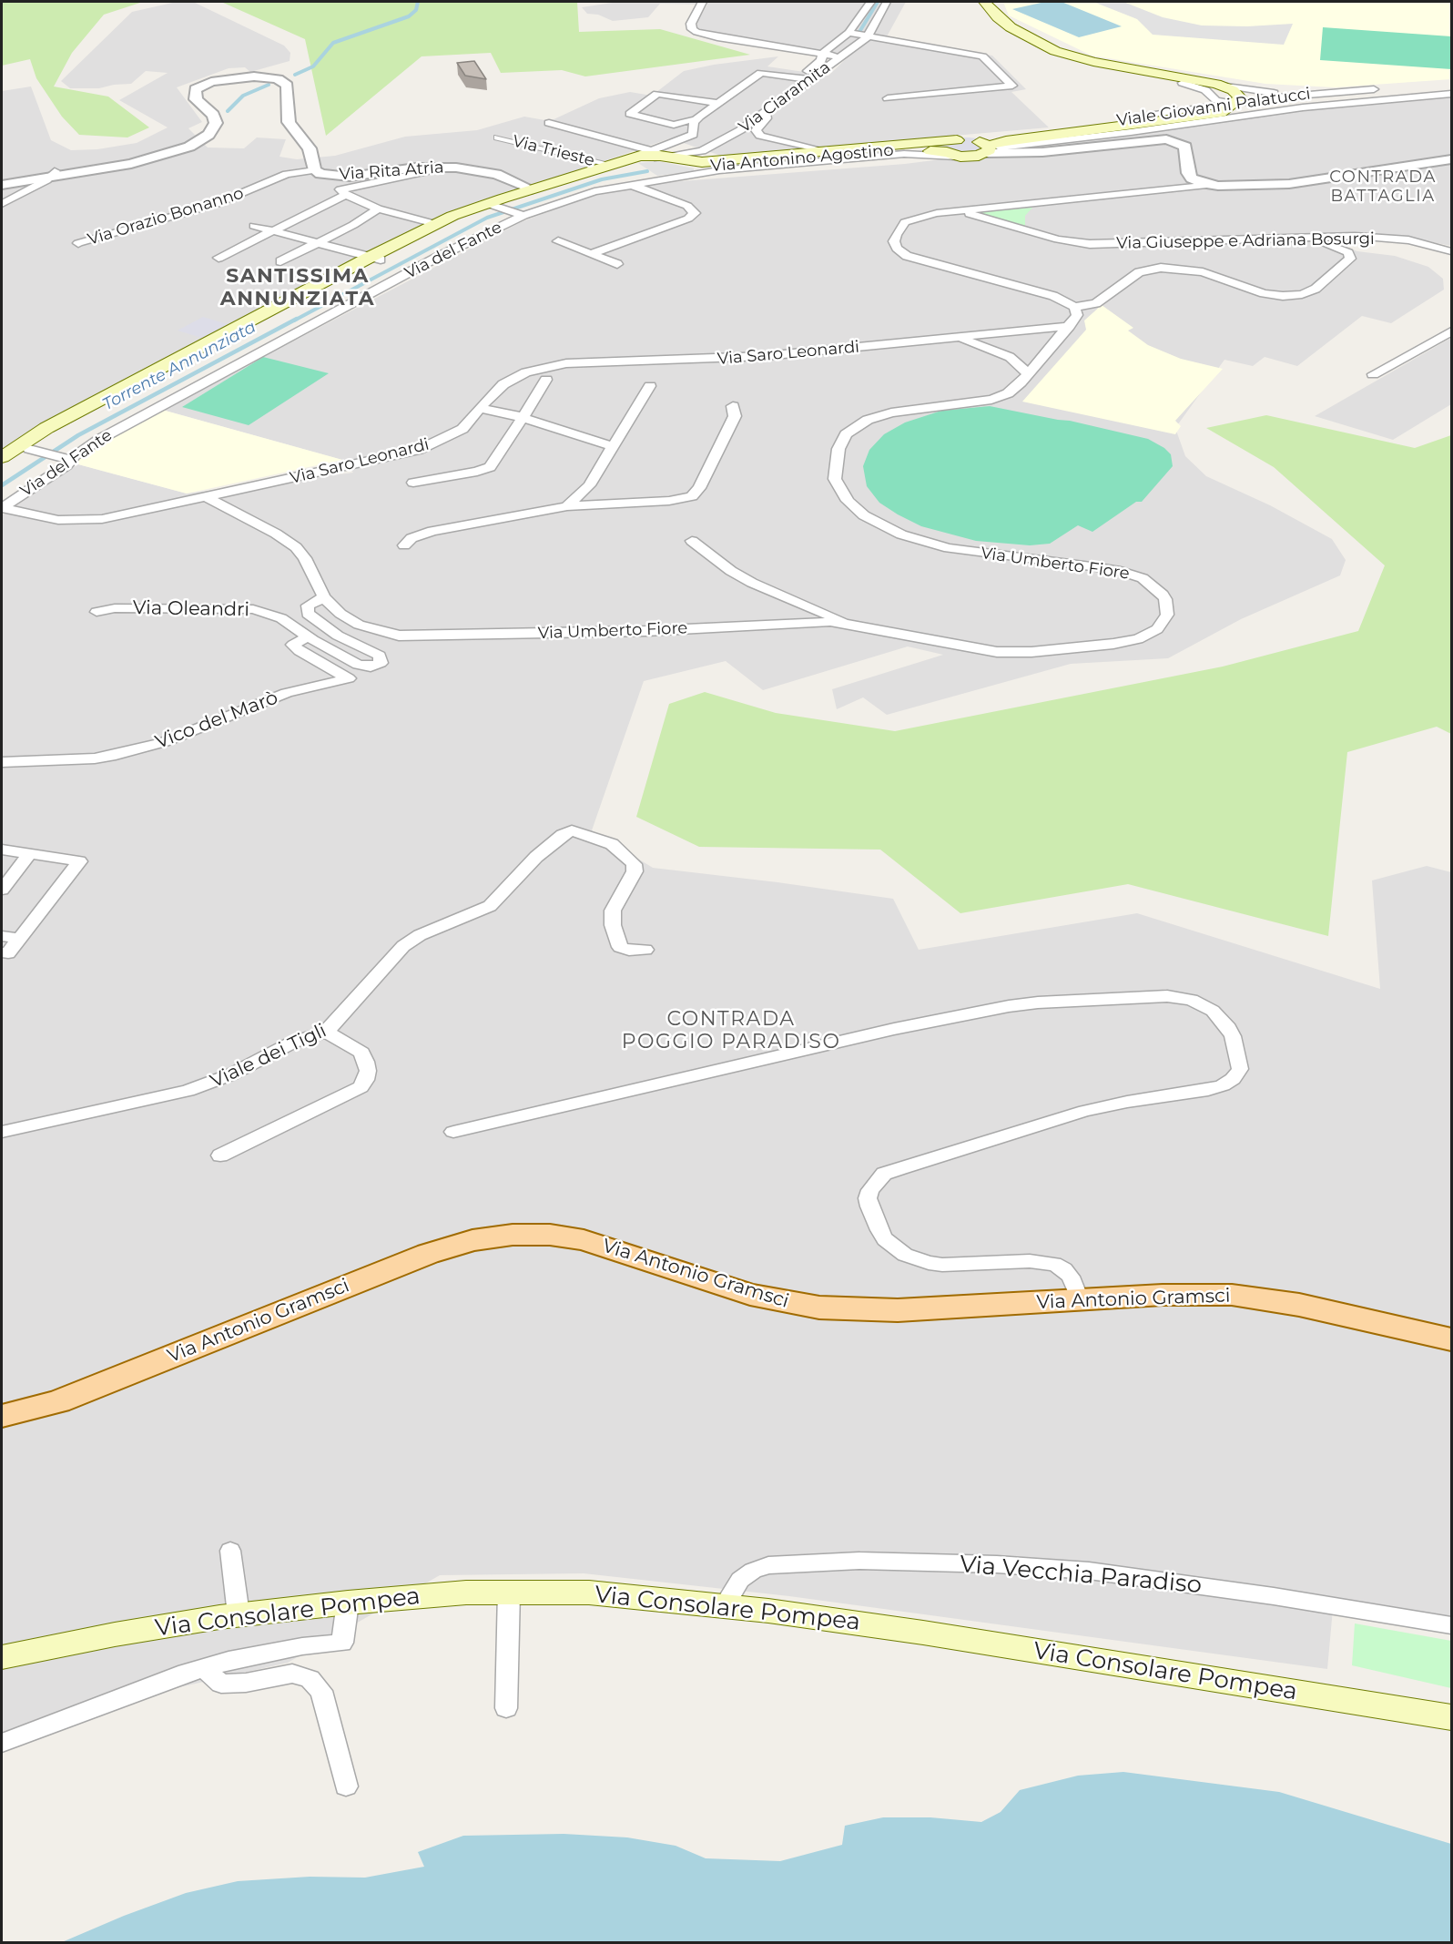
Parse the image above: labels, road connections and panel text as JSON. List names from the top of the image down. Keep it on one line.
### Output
{"streets":{"main road":["Viale Giovanni Palatucci","Via Antonino Agostino","Via Antonio Gramsci","Via Consolare Pompea"],"street":["Via Ciaramita","Via Trieste","Via Rita Atria","Via Orazio Bonanno","Via Giuseppe e Adriana Bosurgi","Via del Fante","Via Saro Leonardi","Via Umberto Fiore","Via Oleandri","Vico del Marò","Viale dei Tigli","Via Vecchia Paradiso"]},"crossings":[["Via Ciaramita","Via Antonino Agostino"],["Via Ciaramita","Via del Fante"],["Viale Giovanni Palatucci","Via Antonino Agostino"],["Via Antonino Agostino","Via del Fante"],["Via Rita Atria","Via Orazio Bonanno"],["Via del Fante","Via Saro Leonardi"],["Via Saro Leonardi","Via Umberto Fiore"],["Via Umberto Fiore","Via Oleandri"],["Via Oleandri","Vico del Marò"],["Via Vecchia Paradiso","Via Consolare Pompea"]],"districts":["CONTRADA BATTAGLIA","SANTISSIMA ANNUNZIATA","CONTRADA POGGIO PARADISO"],"water":["Torrente Annunziata"]}
